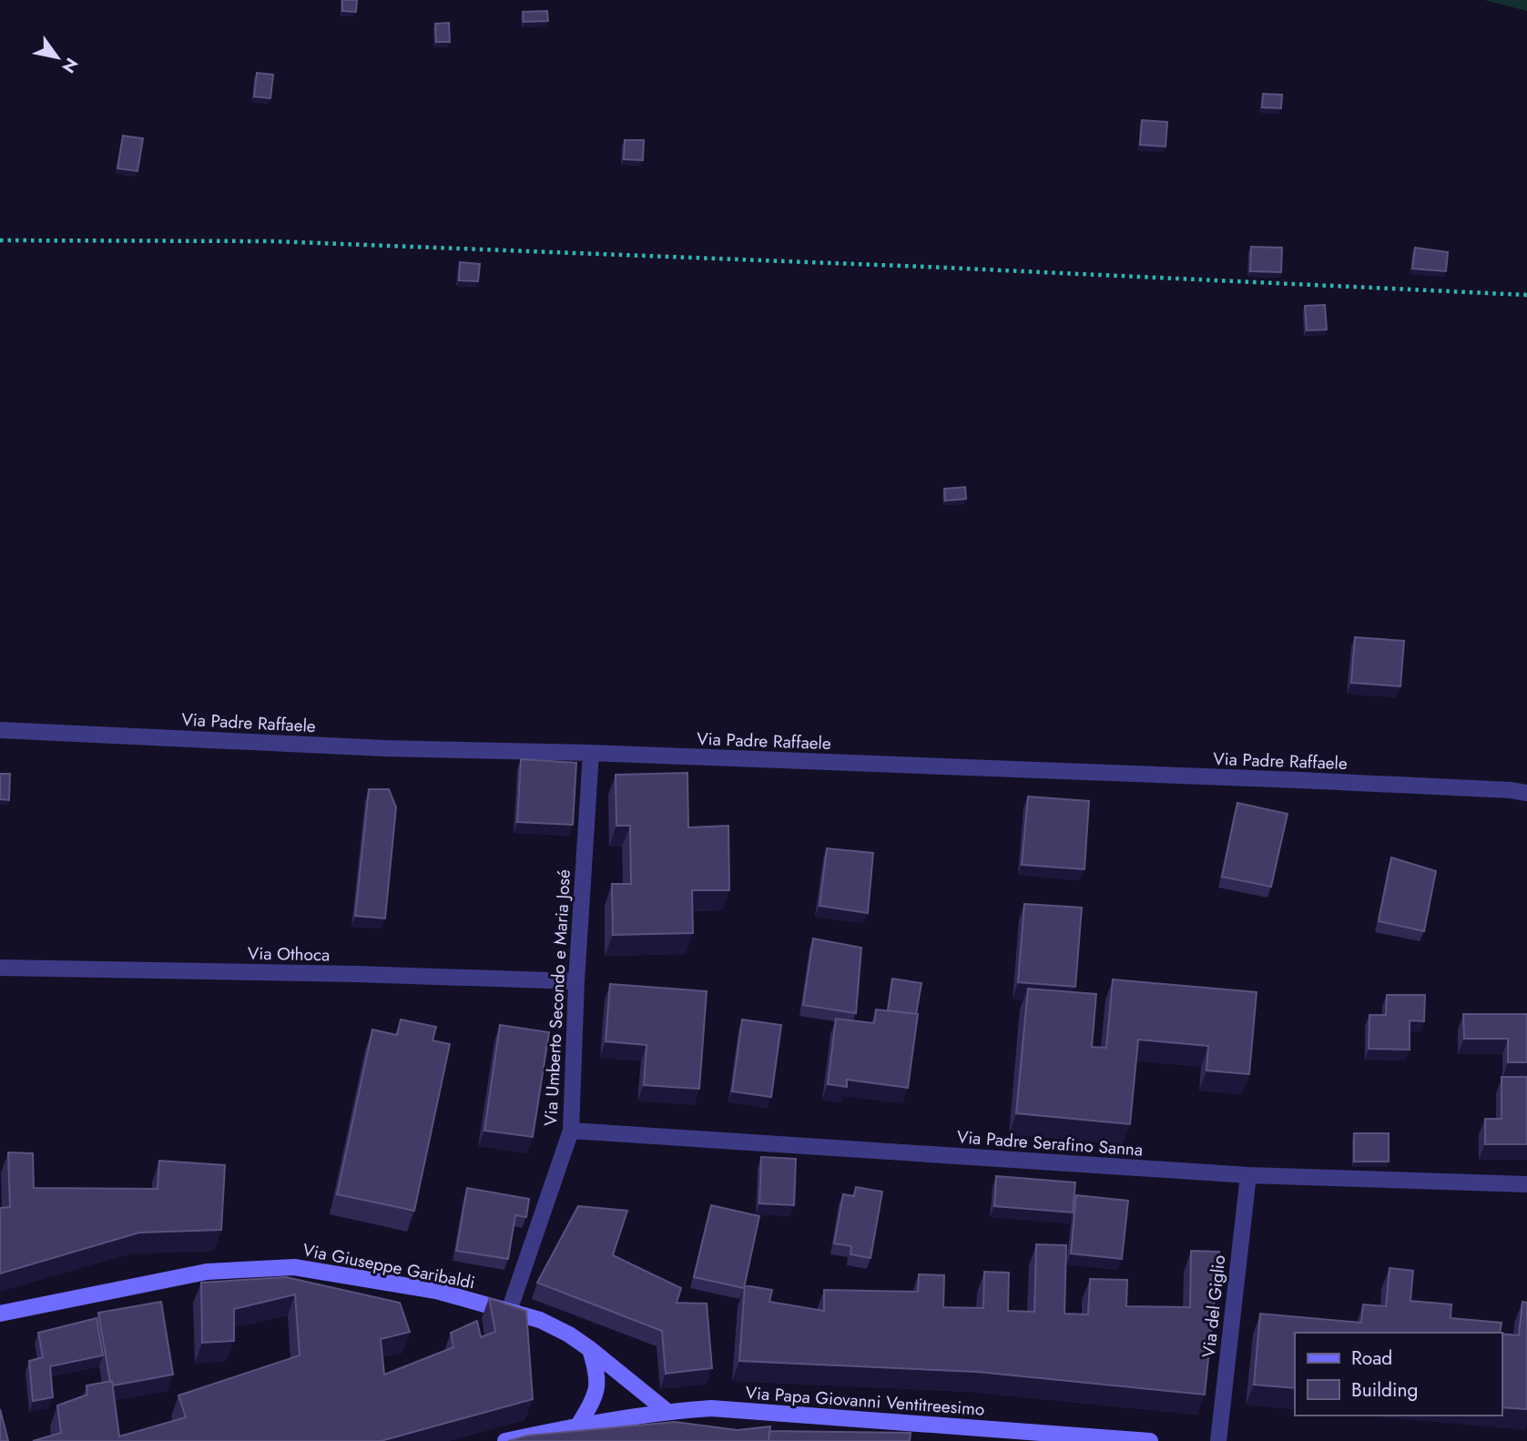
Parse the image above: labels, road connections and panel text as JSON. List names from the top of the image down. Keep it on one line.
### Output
{"streets":{"main road":["Via Giuseppe Garibaldi","Via Papa Giovanni Ventitreesimo"],"street":["Via Padre Raffaele","Via Othoca","Via Umberto Secondo e Maria José","Via Padre Serafino Sanna","Via del Giglio"]},"crossings":[["Via Padre Raffaele","Via Umberto Secondo e Maria José"],["Via Othoca","Via Umberto Secondo e Maria José"],["Via Umberto Secondo e Maria José","Via Padre Serafino Sanna"],["Via Umberto Secondo e Maria José","Via Giuseppe Garibaldi"],["Via Padre Serafino Sanna","Via del Giglio"],["Via Giuseppe Garibaldi","Via Papa Giovanni Ventitreesimo"]],"legend":["Road","Building"],"north":"bottom right"}
